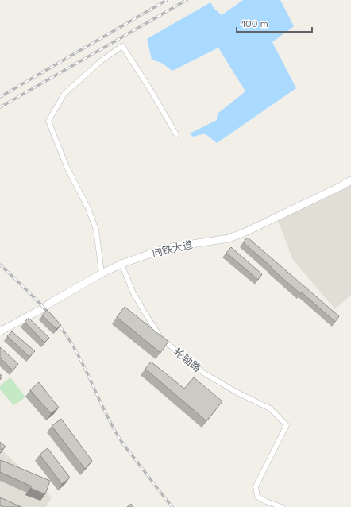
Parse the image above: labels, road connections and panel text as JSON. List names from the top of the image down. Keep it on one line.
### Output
{"streets":{"street":["向铁大道","轮轴路"]},"crossings":[["向铁大道","轮轴路"]],"scale_bar":"100 m"}
